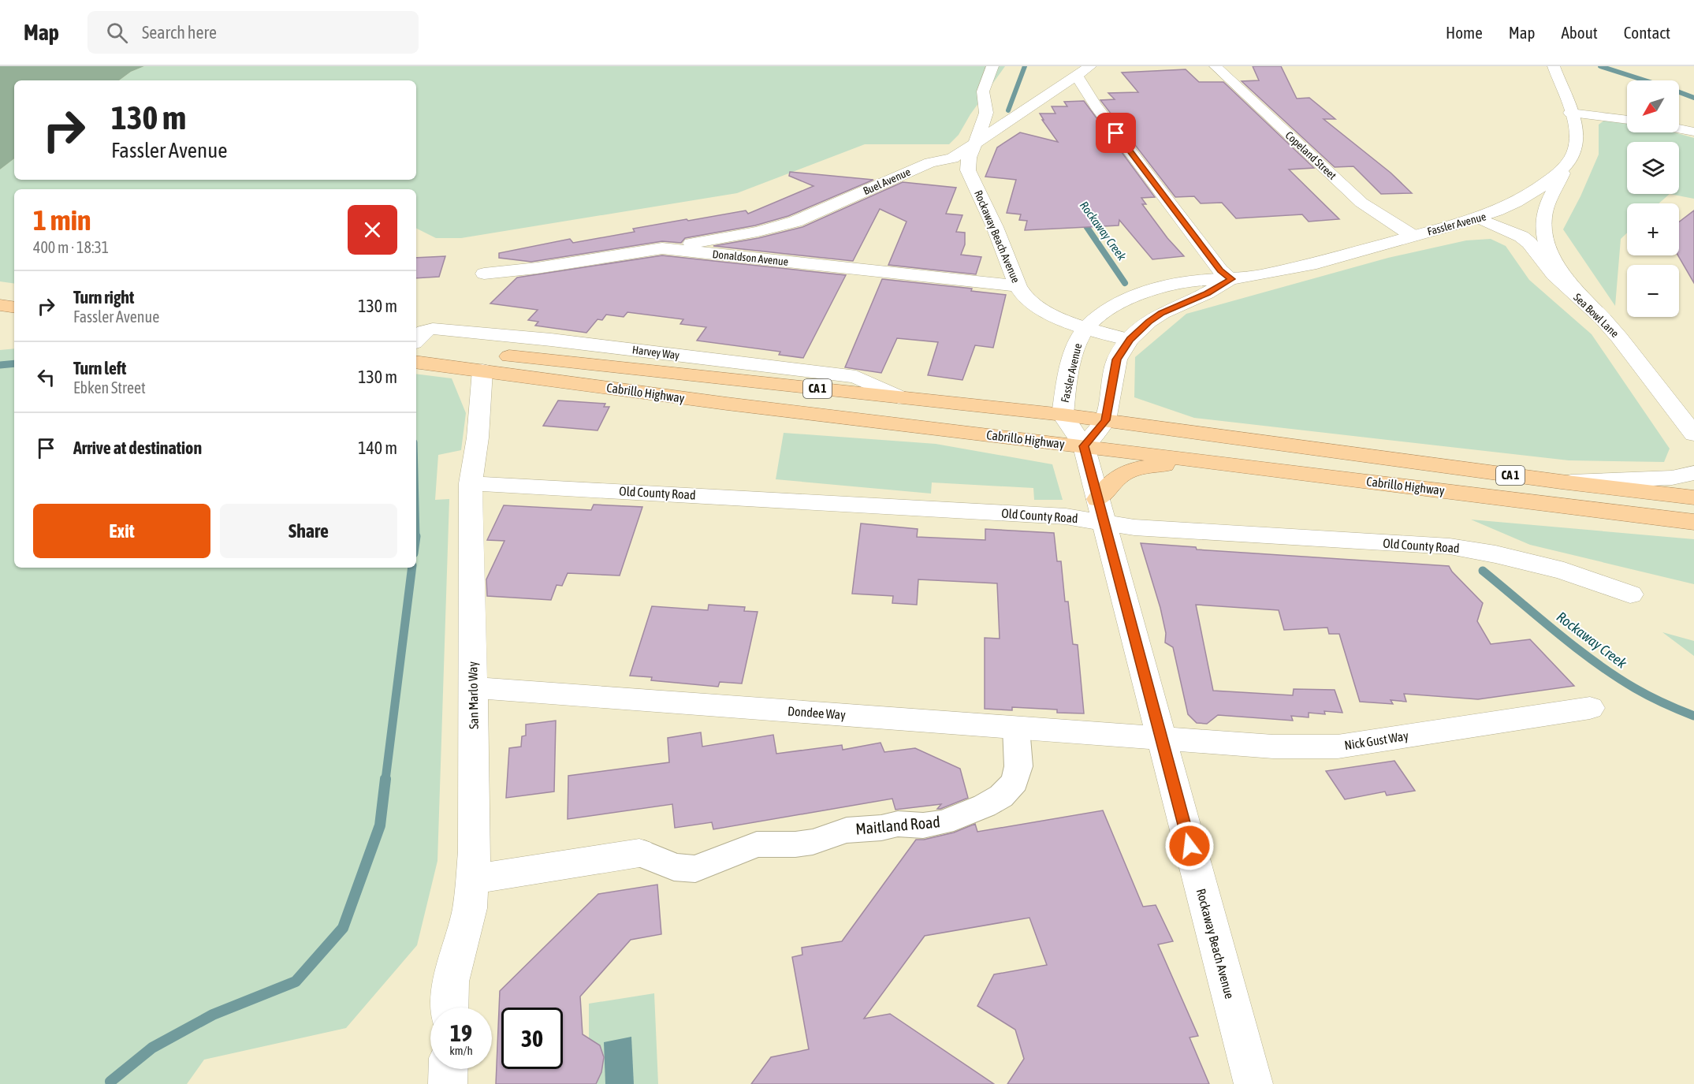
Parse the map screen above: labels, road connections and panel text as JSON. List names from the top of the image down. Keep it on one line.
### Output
{"streets":{"highway":["CA 1","Cabrillo Highway"],"street":["Copeland Street","Buel Avenue","Fassler Avenue","Rockaway Beach Avenue","Donaldson Avenue","Sea Bowl Lane","Harvey Way","Old County Road","San Marlo Way","Dondee Way","Nick Gust Way","Maitland Road"]},"crossings":[["Copeland Street","Fassler Avenue"],["Buel Avenue","Rockaway Beach Avenue"],["Buel Avenue","Donaldson Avenue"],["Fassler Avenue","Rockaway Beach Avenue"],["Fassler Avenue","Sea Bowl Lane"],["Fassler Avenue","Cabrillo Highway"],["Rockaway Beach Avenue","Donaldson Avenue"],["Rockaway Beach Avenue","Cabrillo Highway"],["Rockaway Beach Avenue","Old County Road"],["Rockaway Beach Avenue","Dondee Way"],["Rockaway Beach Avenue","Nick Gust Way"],["Harvey Way","Cabrillo Highway"],["Cabrillo Highway","San Marlo Way"],["Old County Road","San Marlo Way"],["San Marlo Way","Dondee Way"],["San Marlo Way","Maitland Road"],["Dondee Way","Nick Gust Way"],["Dondee Way","Maitland Road"]],"water":["Rockaway Creek"],"north":"bottom left","page":{"header":"Map","search":"Search here","nav":["Home","Map","About","Contact"],"map_buttons":["+","−"],"turn":["130 m","Fassler Avenue"],"heading":["1 min","400 m · 18:31"],"list":[{"name":"Turn right","note":"Fassler Avenue","value":"130 m"},{"name":"Turn left","note":"Ebken Street","value":"130 m"},{"name":"Arrive at destination","value":"140 m"}],"buttons":["Exit","Share"],"speed":"19 km/h","limit":"30"}}
